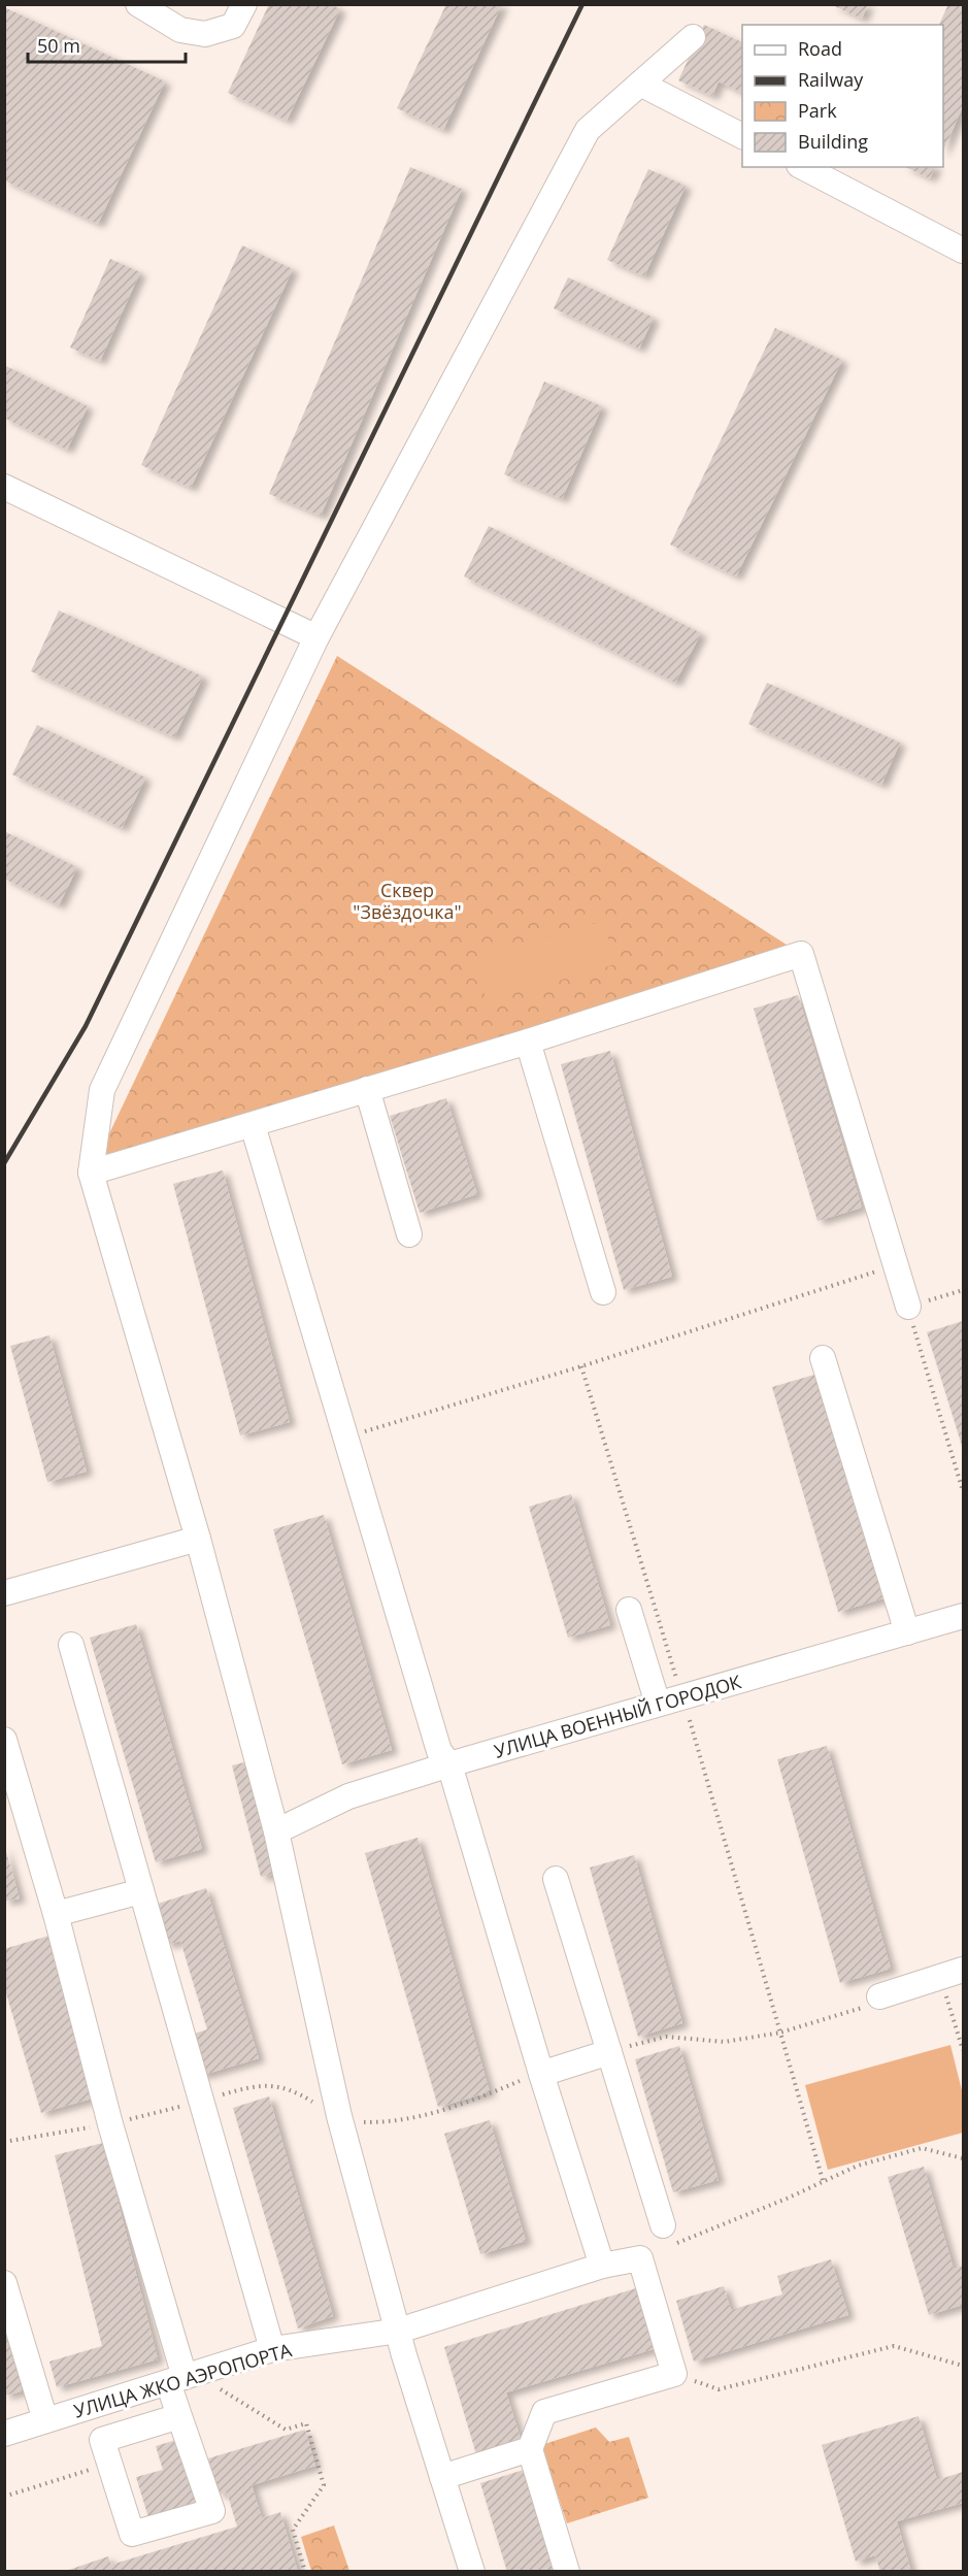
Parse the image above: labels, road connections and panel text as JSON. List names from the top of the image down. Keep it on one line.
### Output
{"streets":{"street":["УЛИЦА ВОЕННЫЙ ГОРОДОК","УЛИЦА ЖКО АЭРОПОРТА"]},"parks":["Сквер \"Звёздочка\""],"legend":["Road","Railway","Park","Building"],"scale_bar":"50 m"}
